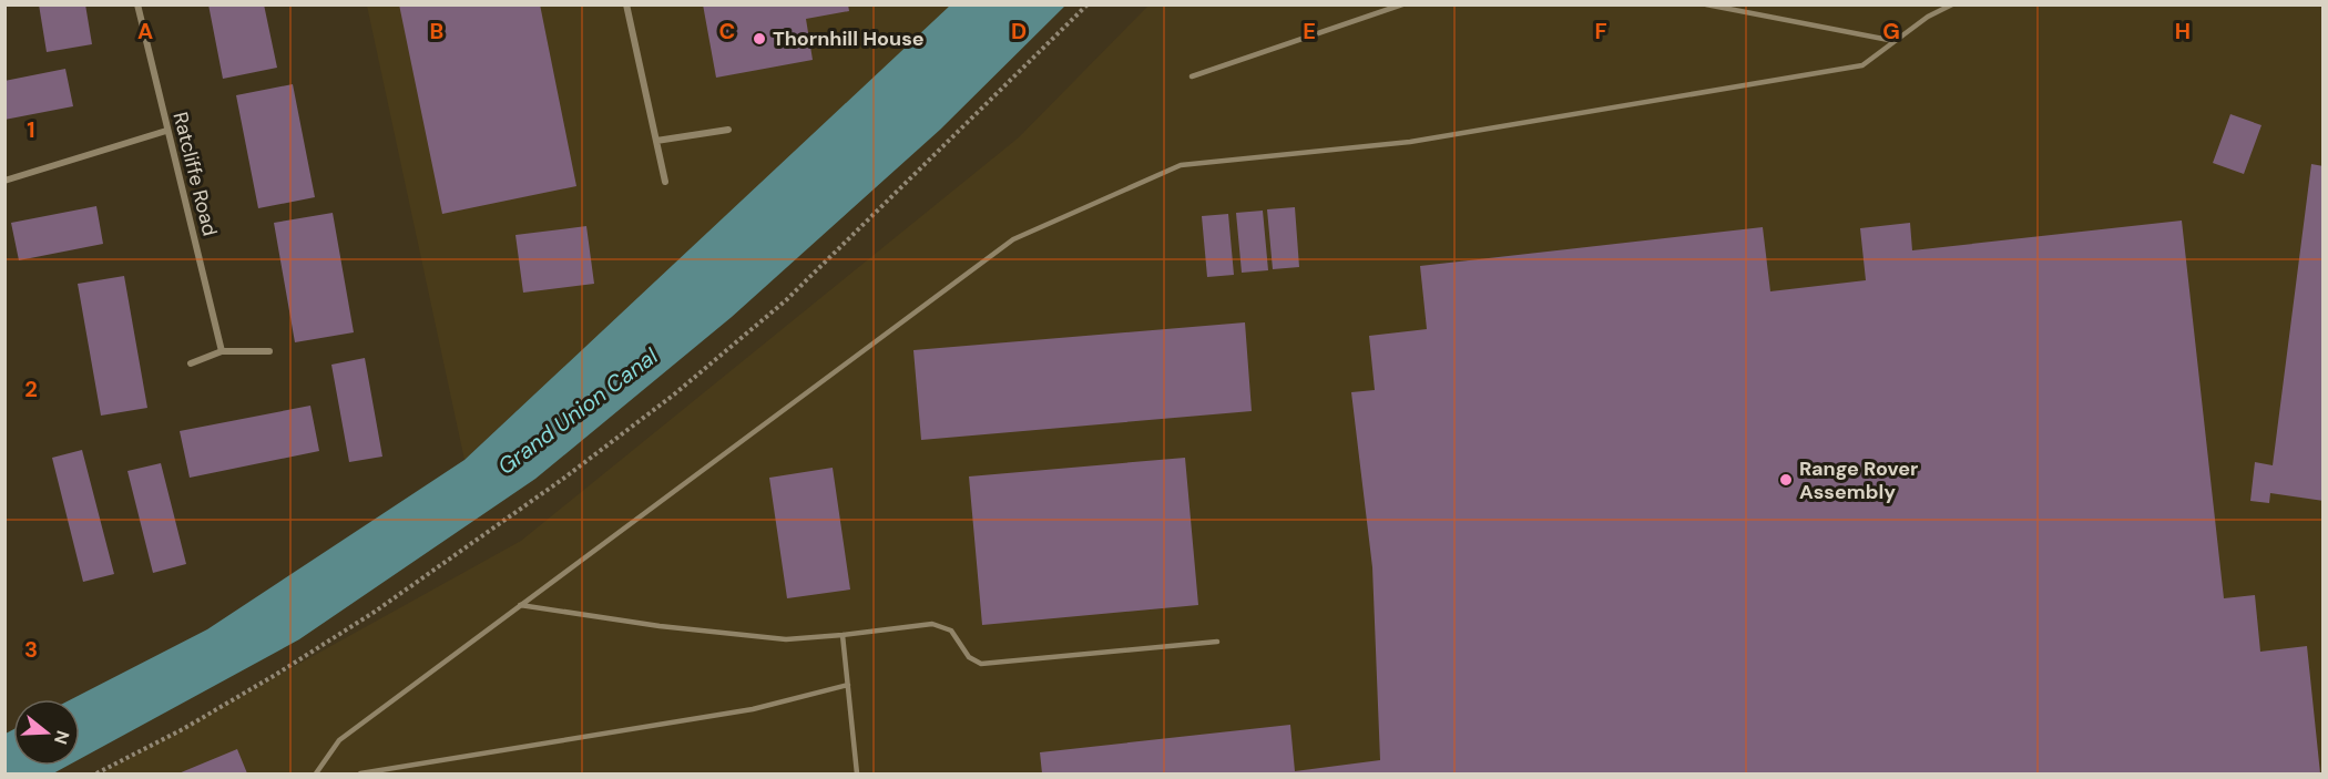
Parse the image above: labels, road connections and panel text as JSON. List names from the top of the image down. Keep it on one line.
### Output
{"streets":{"street":["Ratcliffe Road"]},"water":["Grand Union Canal"],"places":["Thornhill House","Range Rover Assembly"],"north":"right","grid":{"columns":["A","B","C","D","E","F","G","H"],"rows":["1","2","3"]}}
